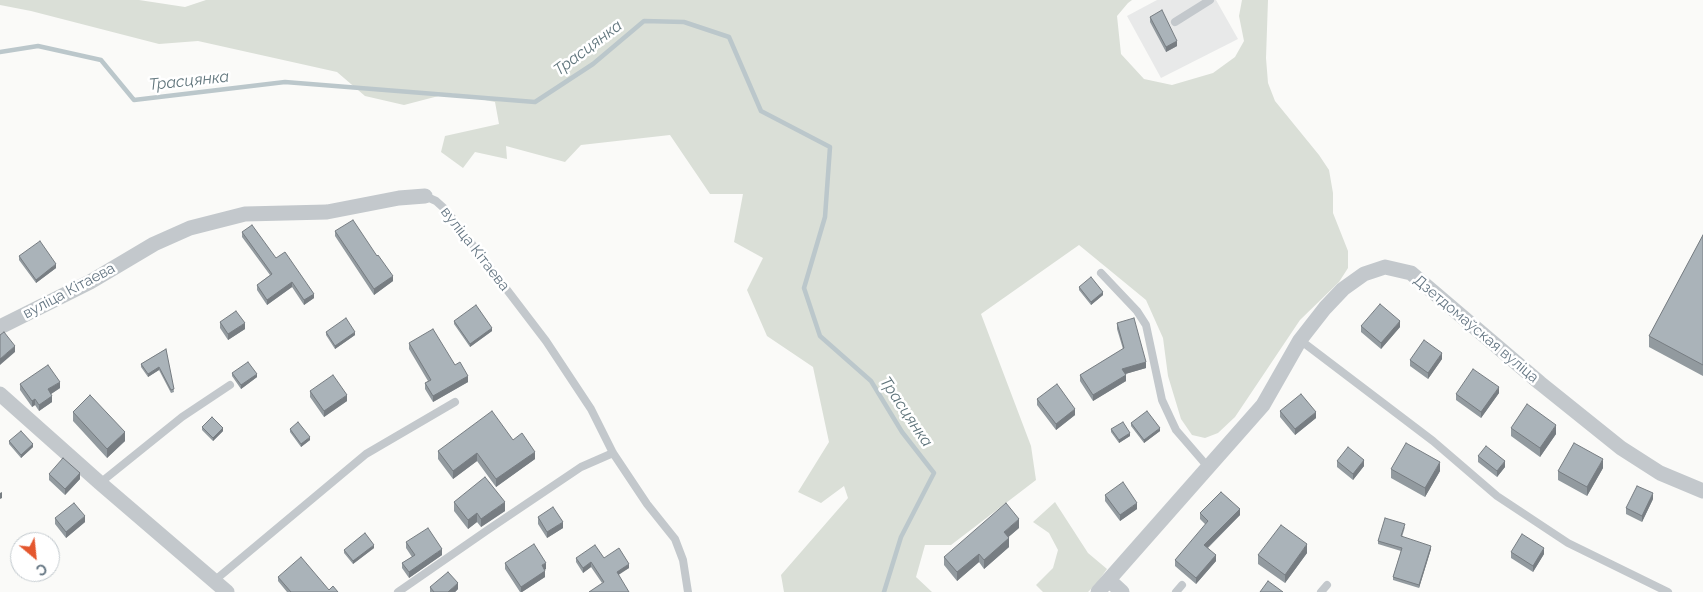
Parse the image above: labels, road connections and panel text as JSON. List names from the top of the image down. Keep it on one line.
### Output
{"streets":{"street":["вуліца Кітаева","Дзетдомаўская вуліца"]},"water":["Трасцянка"],"north":"bottom right"}
